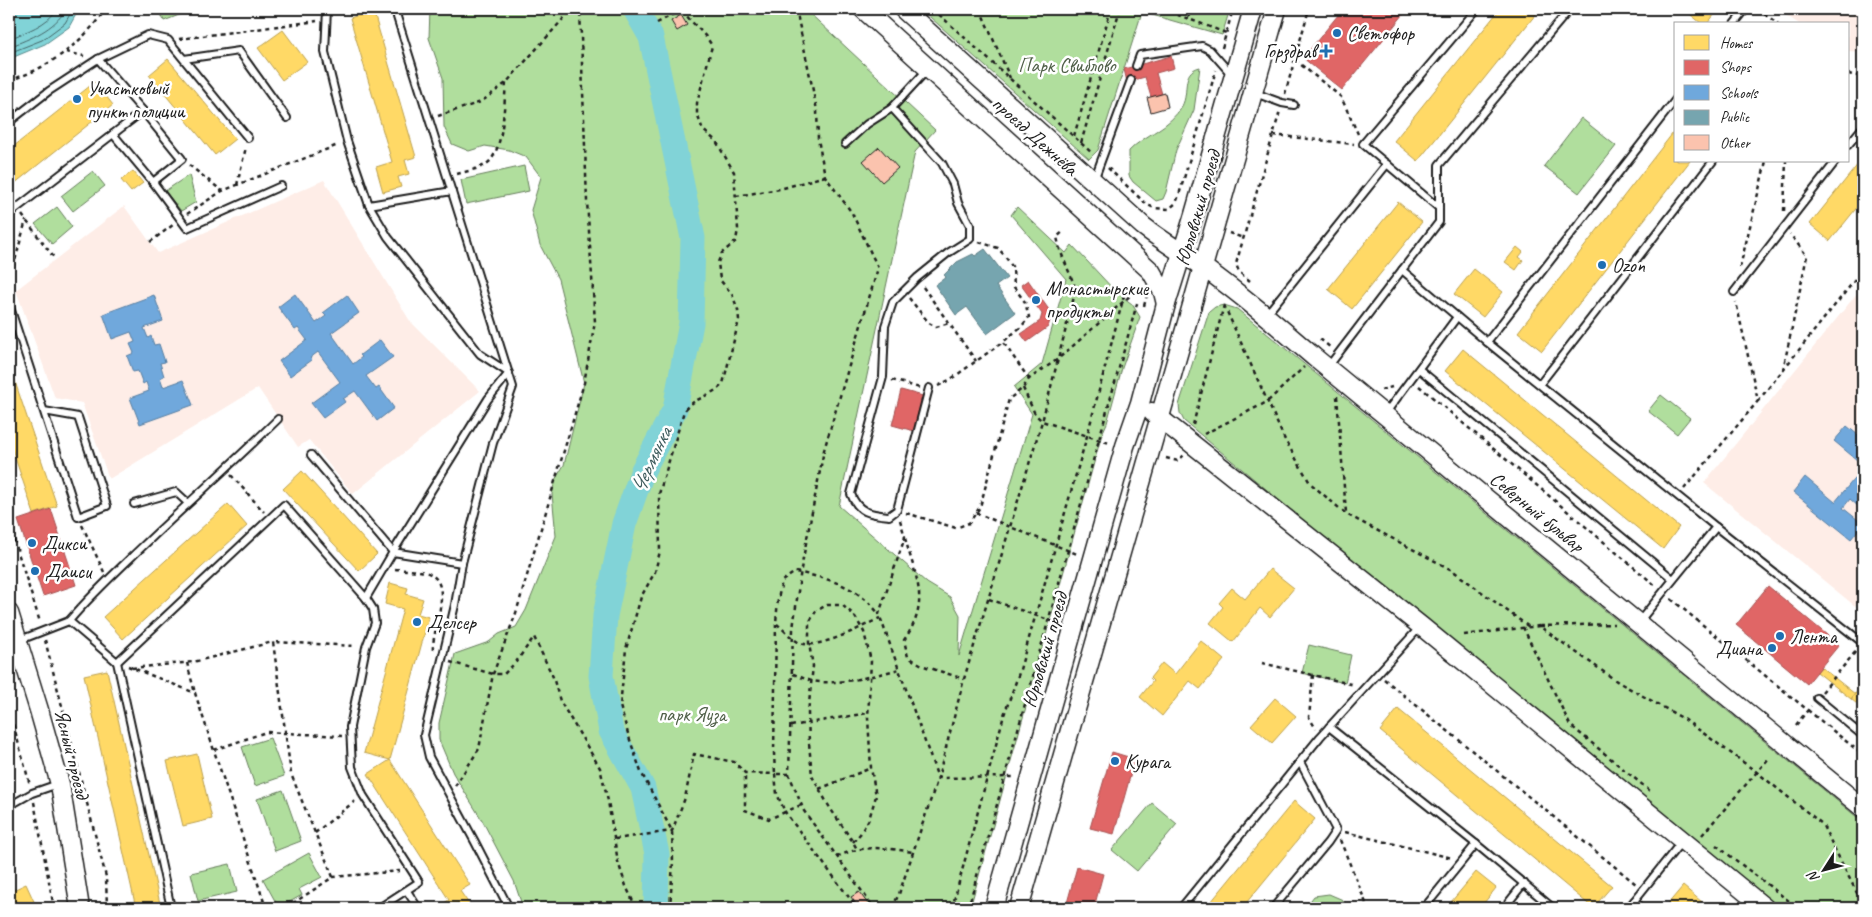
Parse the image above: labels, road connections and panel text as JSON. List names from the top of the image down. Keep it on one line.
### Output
{"streets":{"main road":["проезд Дежнёва","Юрловский проезд","Северный бульвар","Ясный проезд"]},"crossings":[["проезд Дежнёва","Юрловский проезд"],["проезд Дежнёва","Северный бульвар"],["Юрловский проезд","Северный бульвар"]],"water":["Чермянка"],"parks":["Парк Свиблово","парк Яуза"],"places":{"other":["Светофор","Участковый пункт полиции","Ozon","Монастырские продукты","Дикси","Даиси","Делсер","Лента","Диана","Курага"],"health":["Горздрав"]},"legend":["Homes","Shops","Schools","Public","Other"],"north":"bottom left"}
